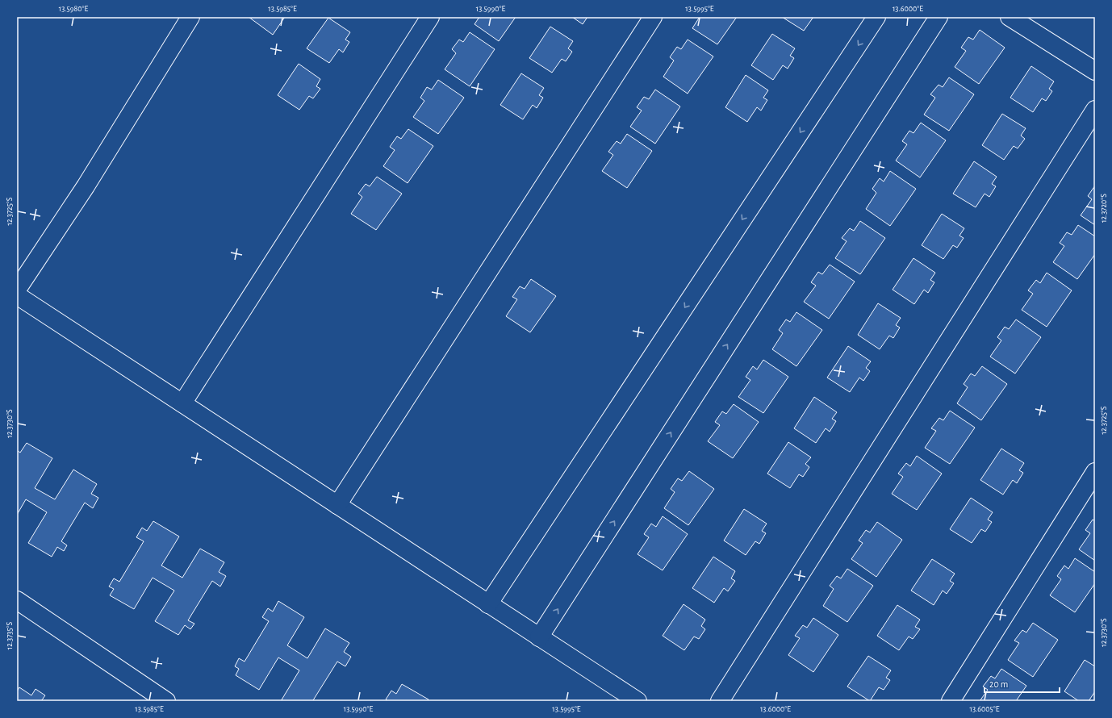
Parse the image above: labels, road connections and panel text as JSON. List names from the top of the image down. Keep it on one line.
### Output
{"scale_bar":"20 m","coordinates":["13.5980°E","13.5985°E","13.5990°E","13.5995°E","13.6000°E","12.3720°S","12.3725°S","12.3730°S","12.3735°S","13.6005°E"]}
